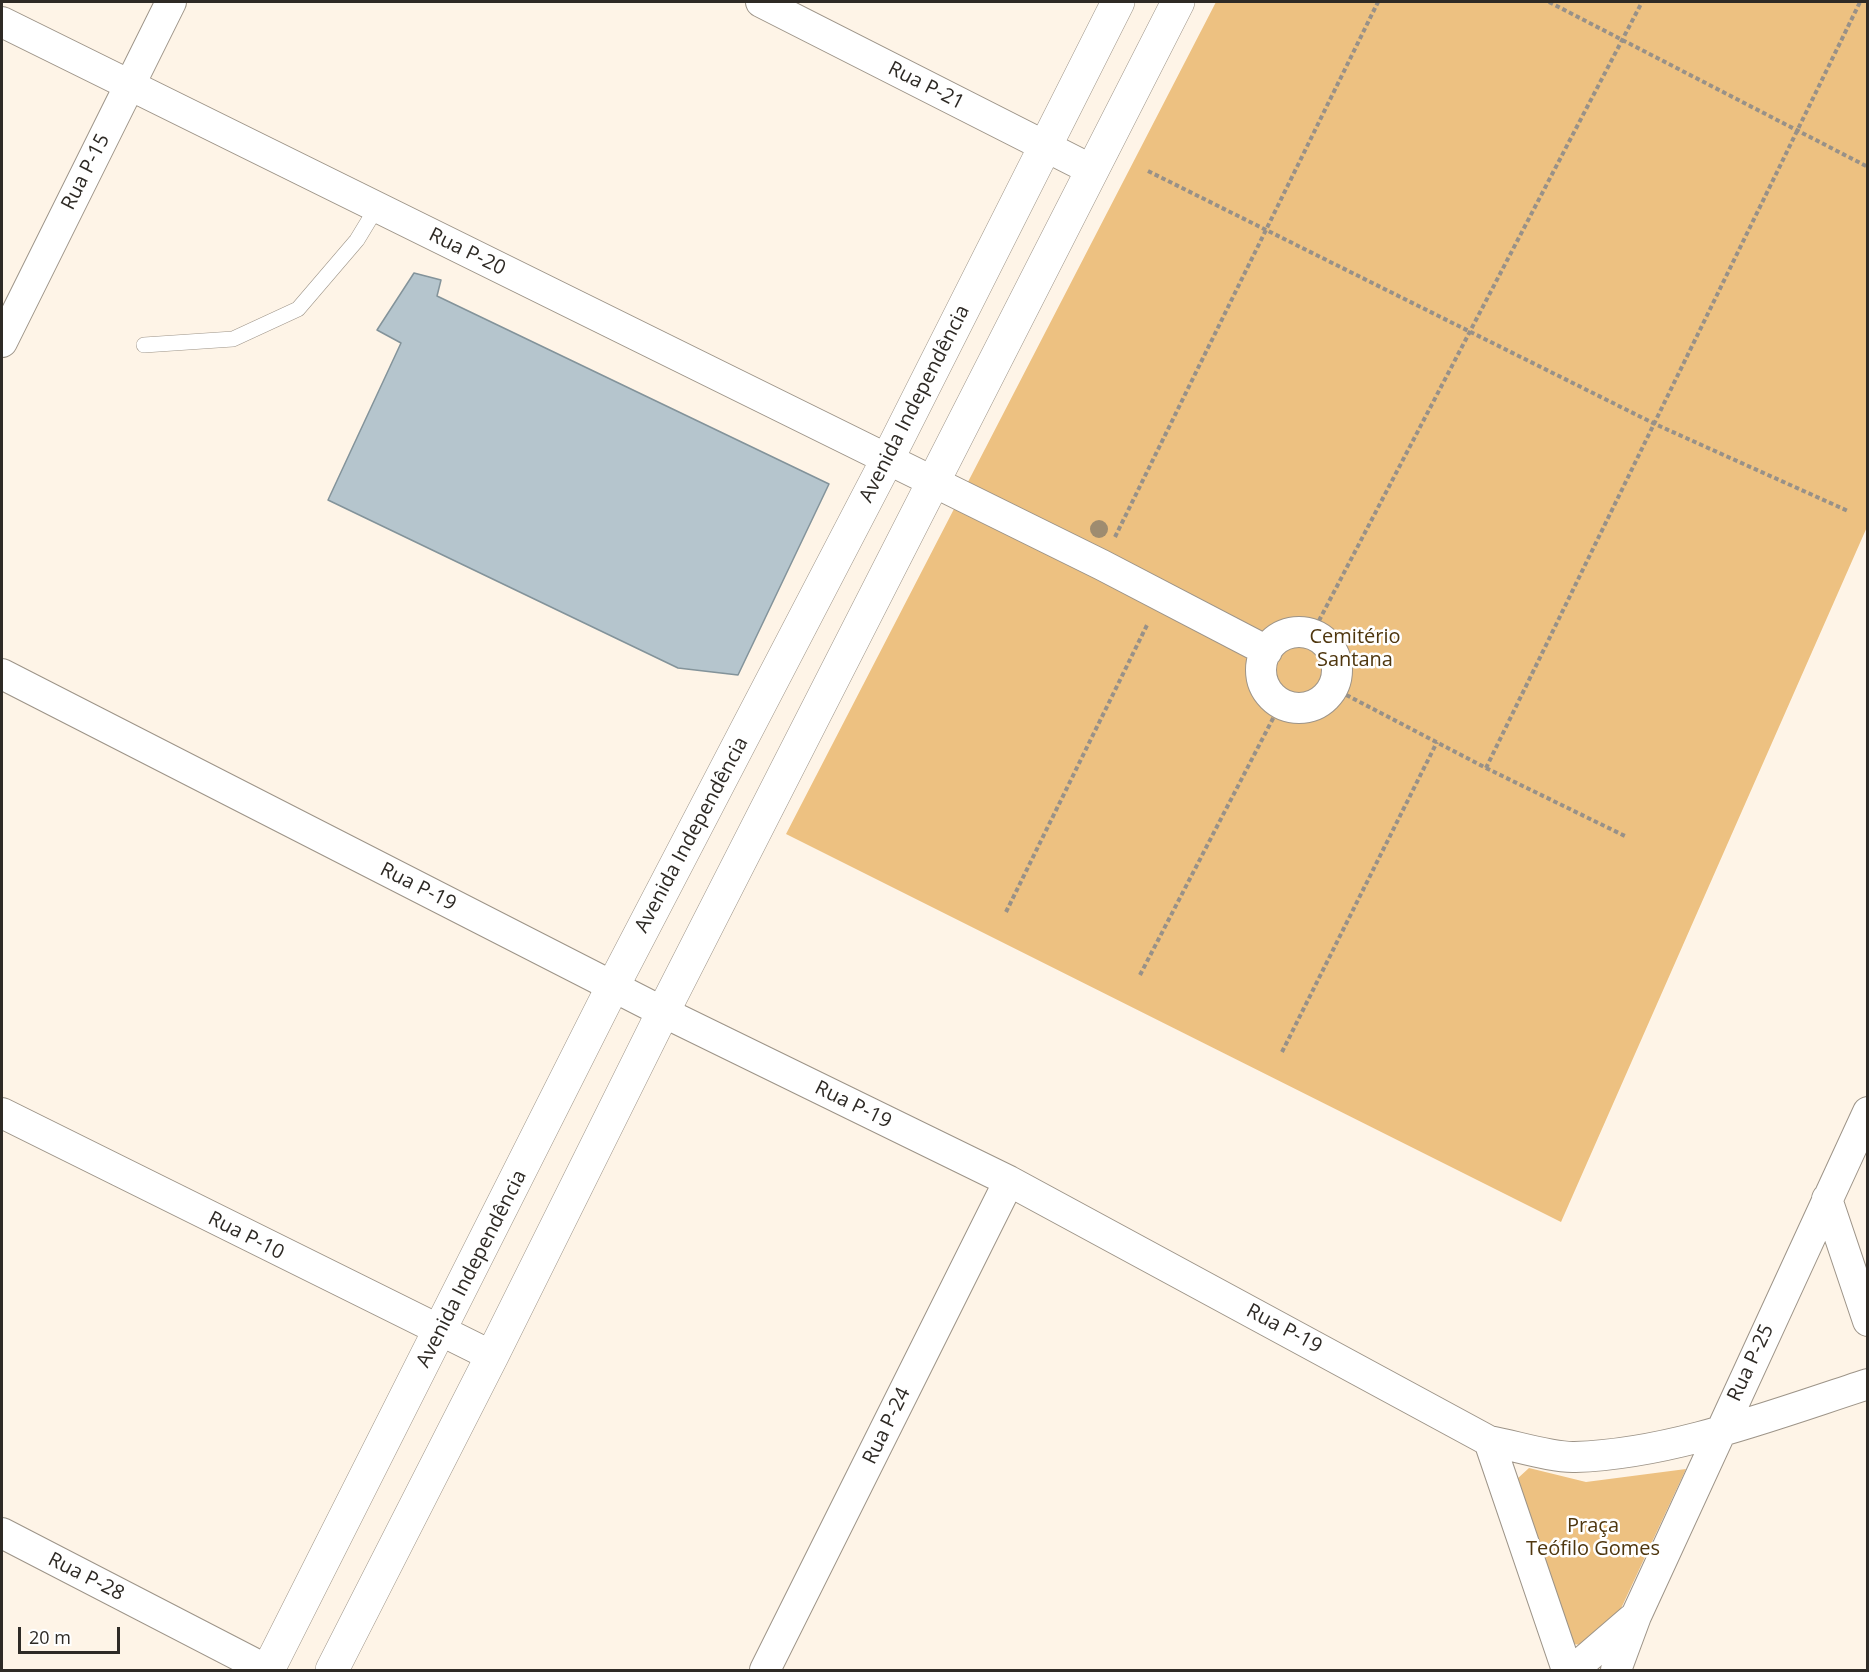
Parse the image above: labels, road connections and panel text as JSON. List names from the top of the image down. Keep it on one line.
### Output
{"streets":{"main road":["Avenida Independência"],"street":["Rua P-21","Rua P-15","Rua P-20","Rua P-19","Rua P-10","Rua P-25","Rua P-24","Rua P-28"]},"crossings":[["Rua P-21","Avenida Independência"],["Rua P-15","Rua P-20"],["Rua P-20","Avenida Independência"],["Avenida Independência","Rua P-19"],["Avenida Independência","Rua P-10"],["Avenida Independência","Rua P-28"],["Rua P-19","Rua P-25"],["Rua P-19","Rua P-24"]],"parks":["Cemitério Santana","Praça Teófilo Gomes"],"scale_bar":"20 m"}
